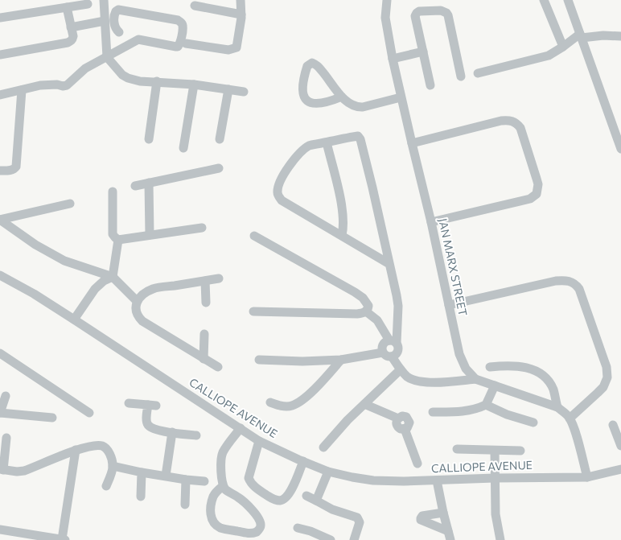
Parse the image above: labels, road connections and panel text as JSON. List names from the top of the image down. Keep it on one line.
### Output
{"streets":{"street":["JAN MARX STREET","CALLIOPE AVENUE"]}}
